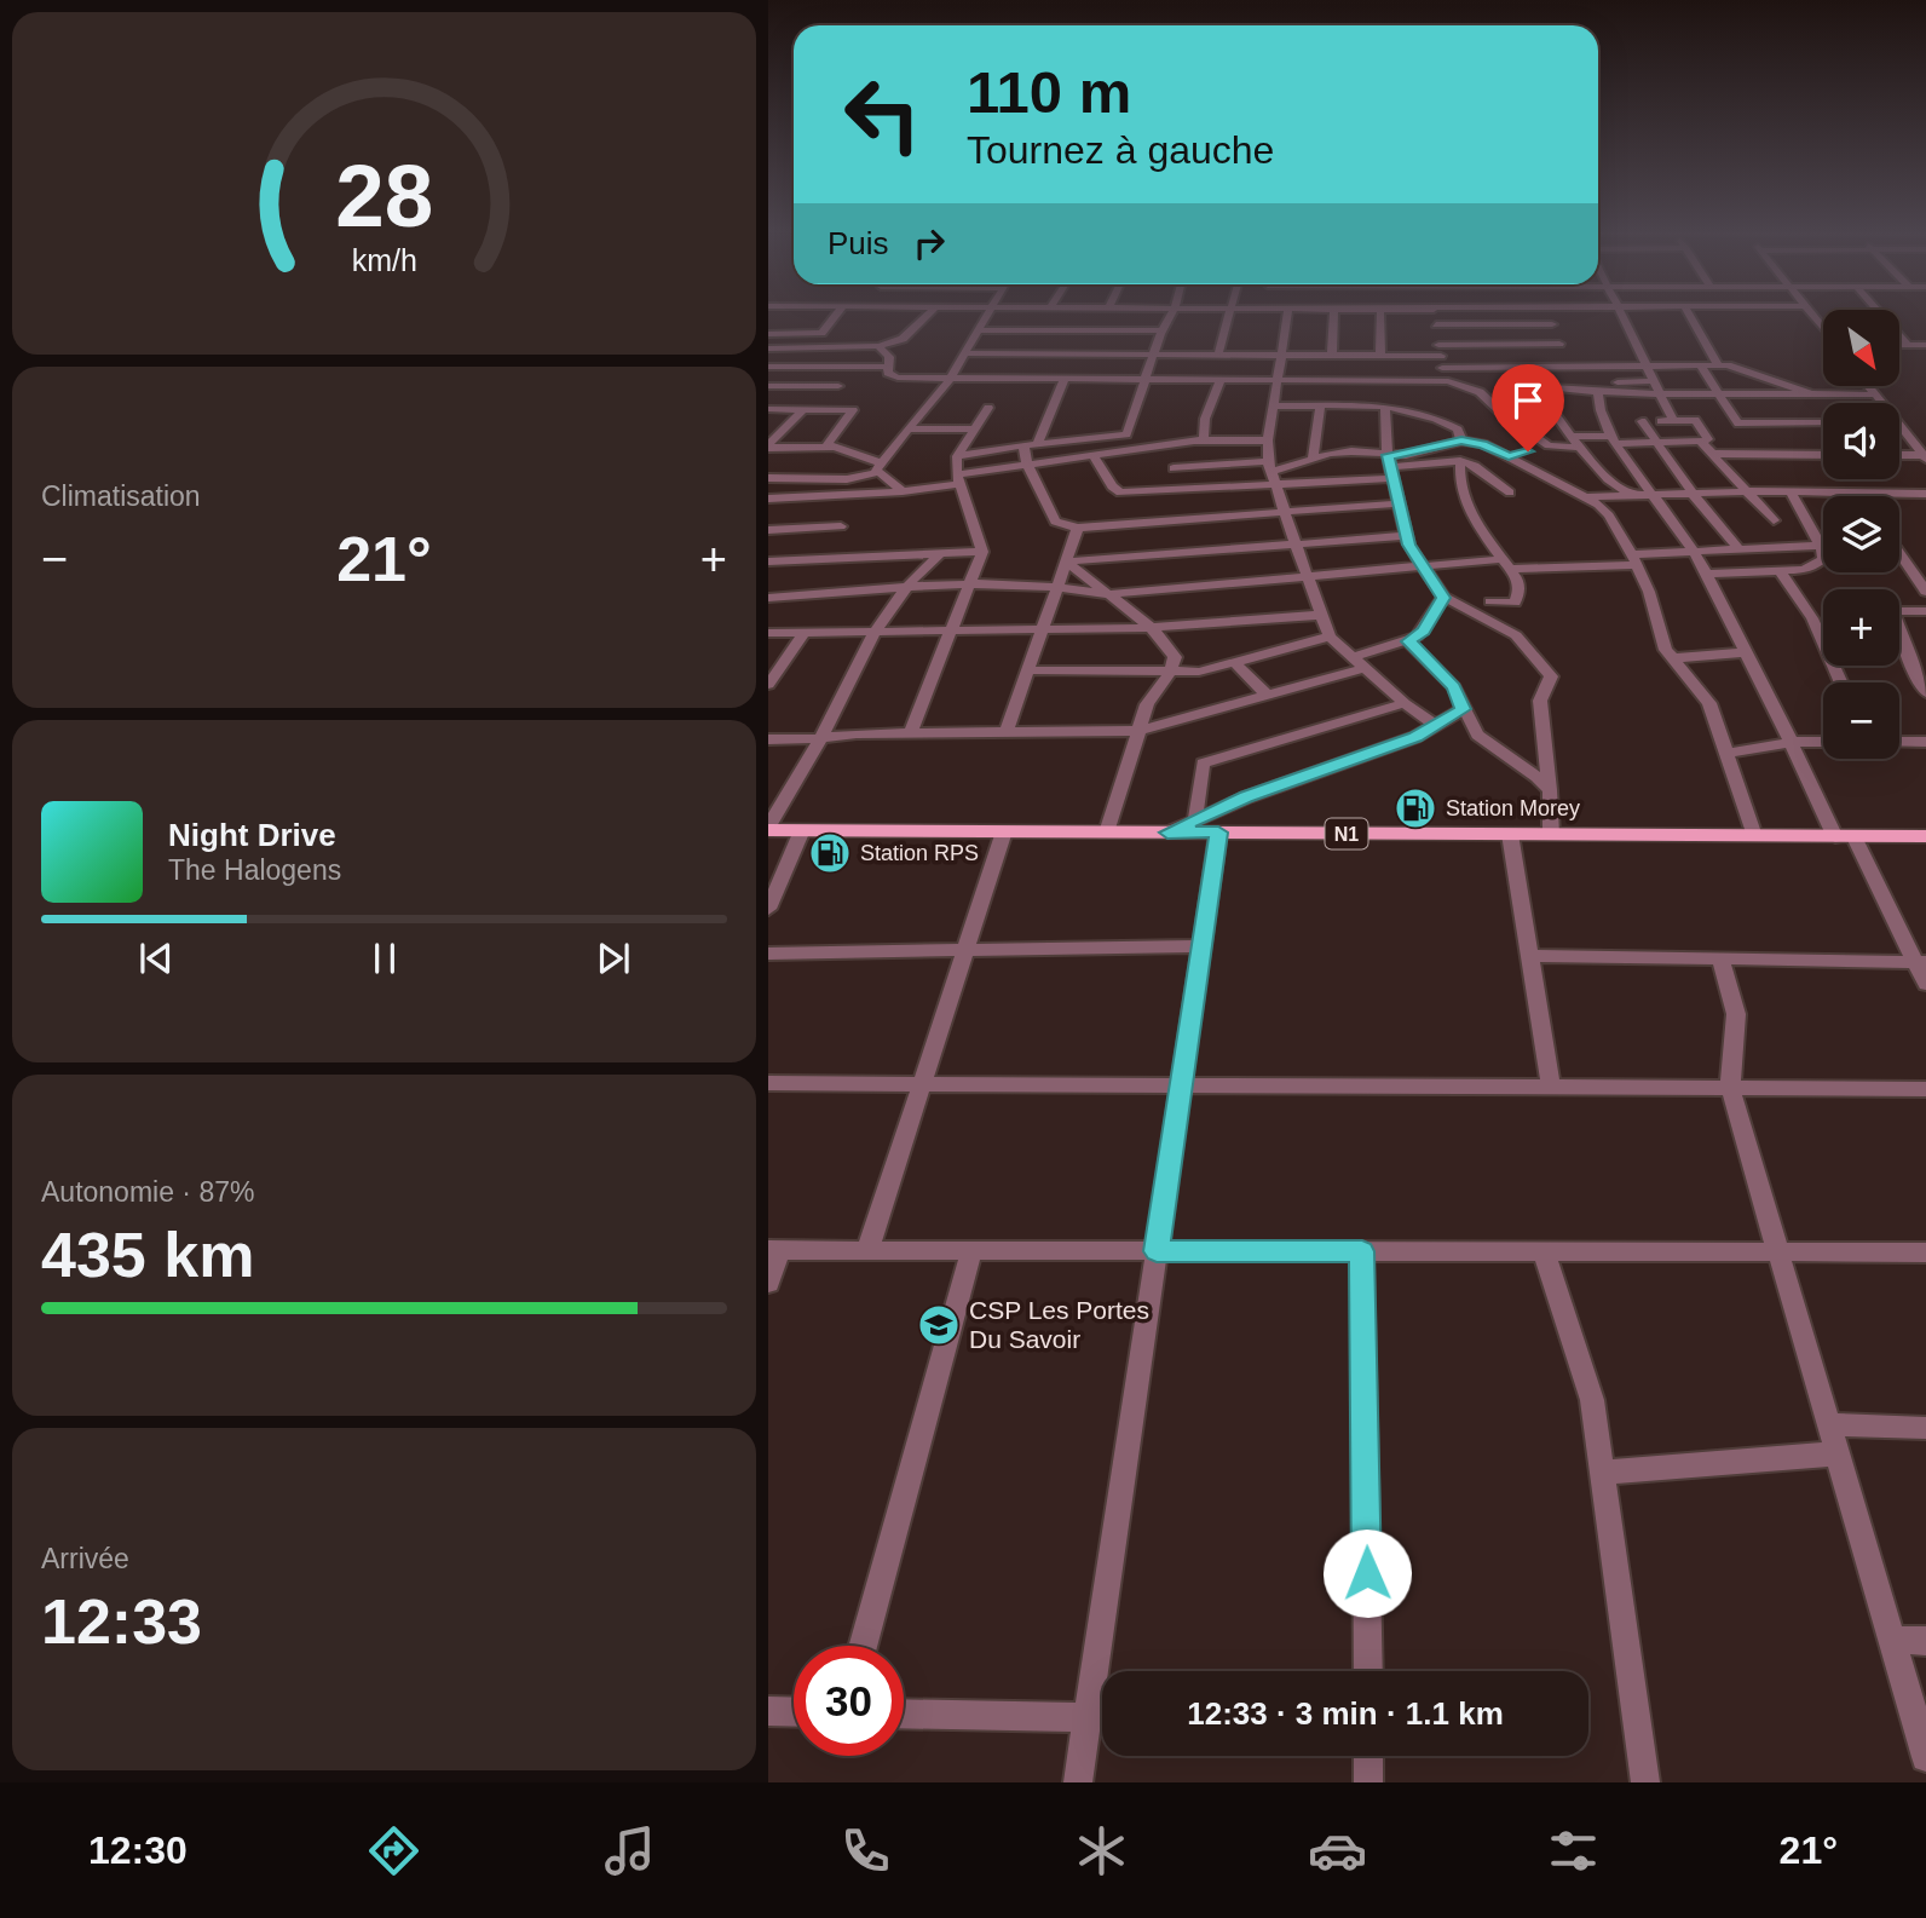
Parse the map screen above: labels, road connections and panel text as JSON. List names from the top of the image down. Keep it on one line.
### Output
{"streets":{"main road":["N1"]},"places":{"fuel station":["Station Morey","Station RPS"],"school or university":["CSP Les Portes Du Savoir"]},"north":"bottom right","page":{"turn":["110 m","Tournez à gauche"],"then":"Puis","map_buttons":["+","−"],"tile":["Climatisation",["Autonomie · 87%","435 km"],["Arrivée","12:33"]],"heat":["−","21°","+"],"song":["Night Drive","The Halogens"],"limit":"30","trip":"12:33 · 3 min · 1.1 km","tabs":["12:30","21°"],"gauge":["28","km/h"]}}
